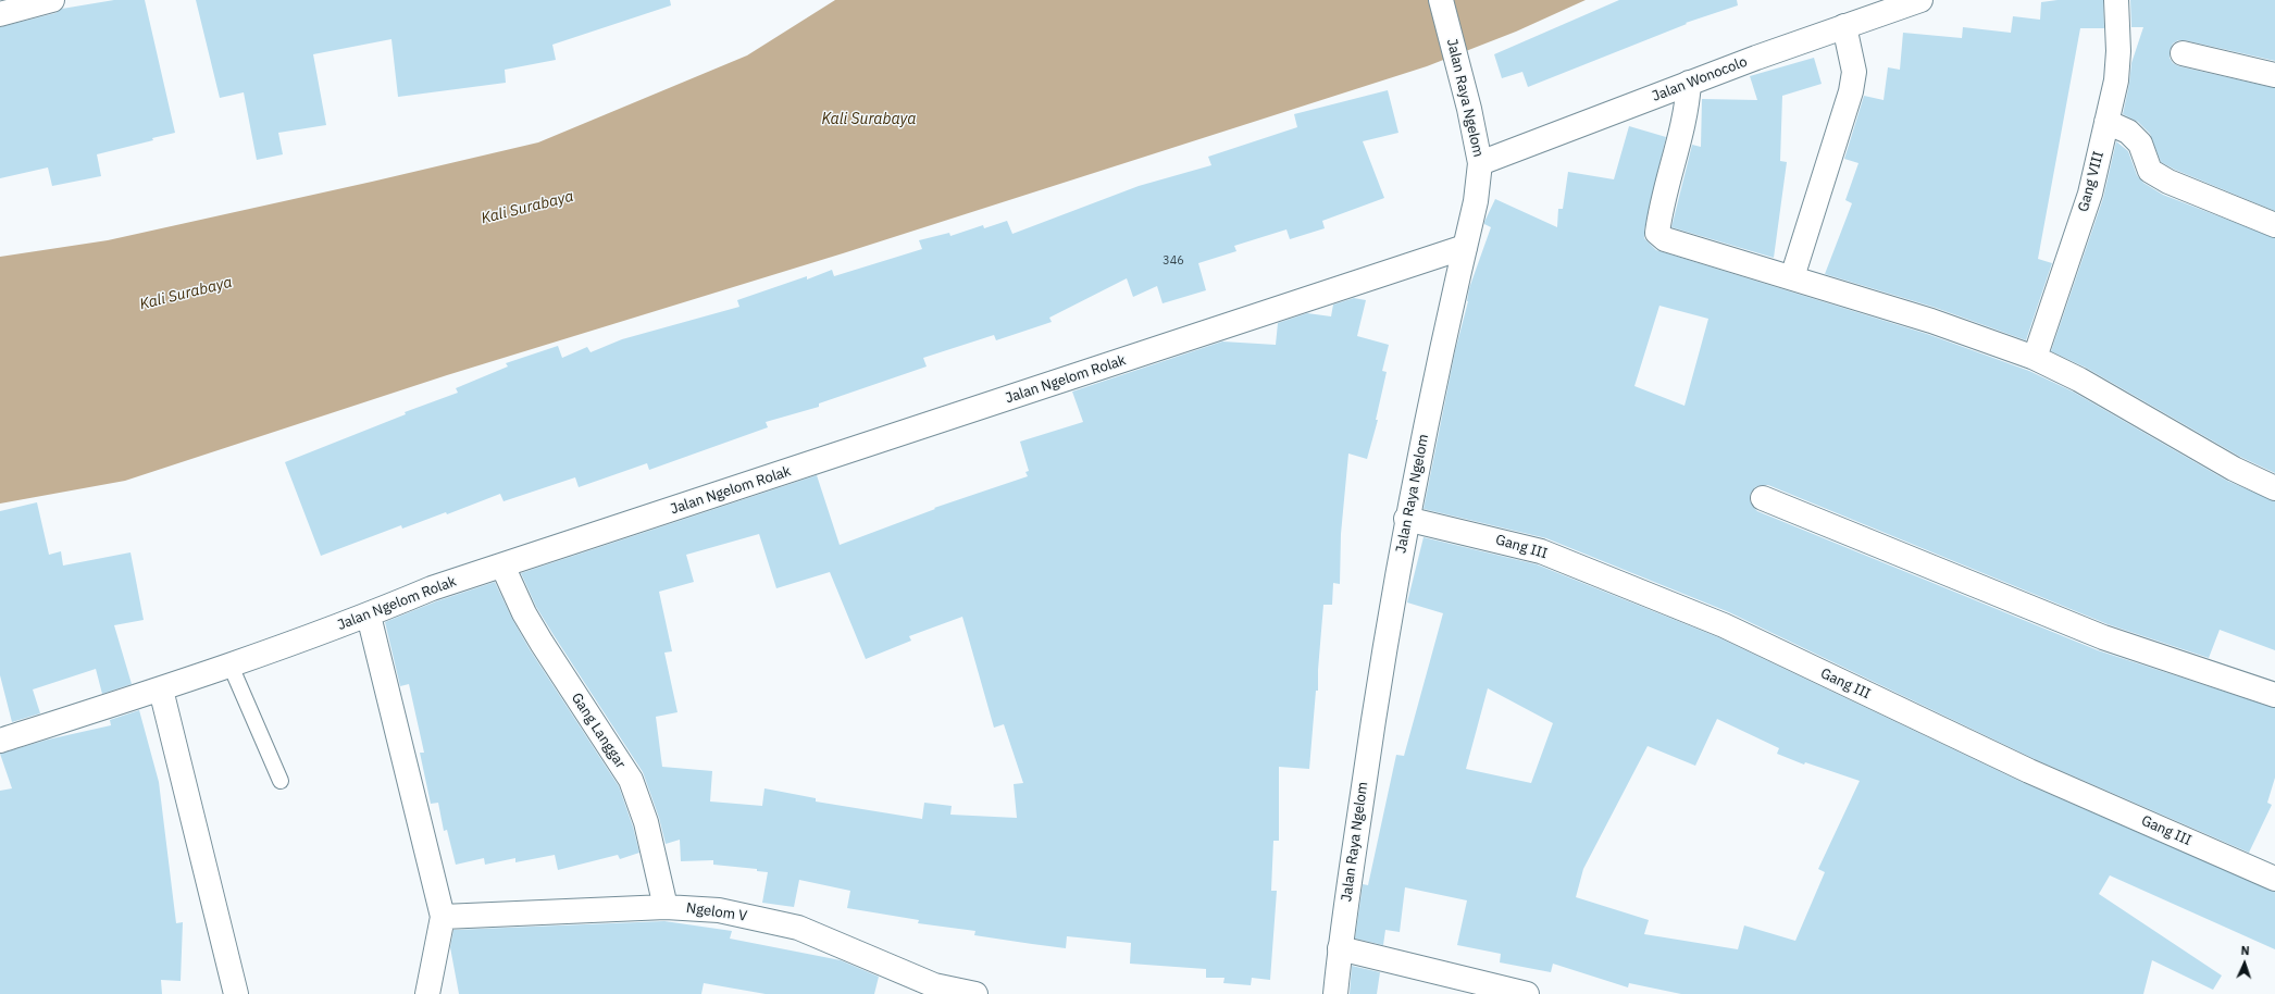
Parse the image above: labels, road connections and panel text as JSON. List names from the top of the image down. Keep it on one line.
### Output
{"streets":{"street":["Jalan Wonocolo","Jalan Raya Ngelom","Gang VIII","Jalan Ngelom Rolak","Gang III","Gang Langgar","Ngelom V"]},"crossings":[["Jalan Wonocolo","Jalan Raya Ngelom"],["Jalan Raya Ngelom","Jalan Ngelom Rolak"],["Jalan Raya Ngelom","Gang III"],["Jalan Ngelom Rolak","Gang Langgar"],["Gang Langgar","Ngelom V"]],"water":["Kali Surabaya"],"house_numbers":["346"],"north":"top"}
